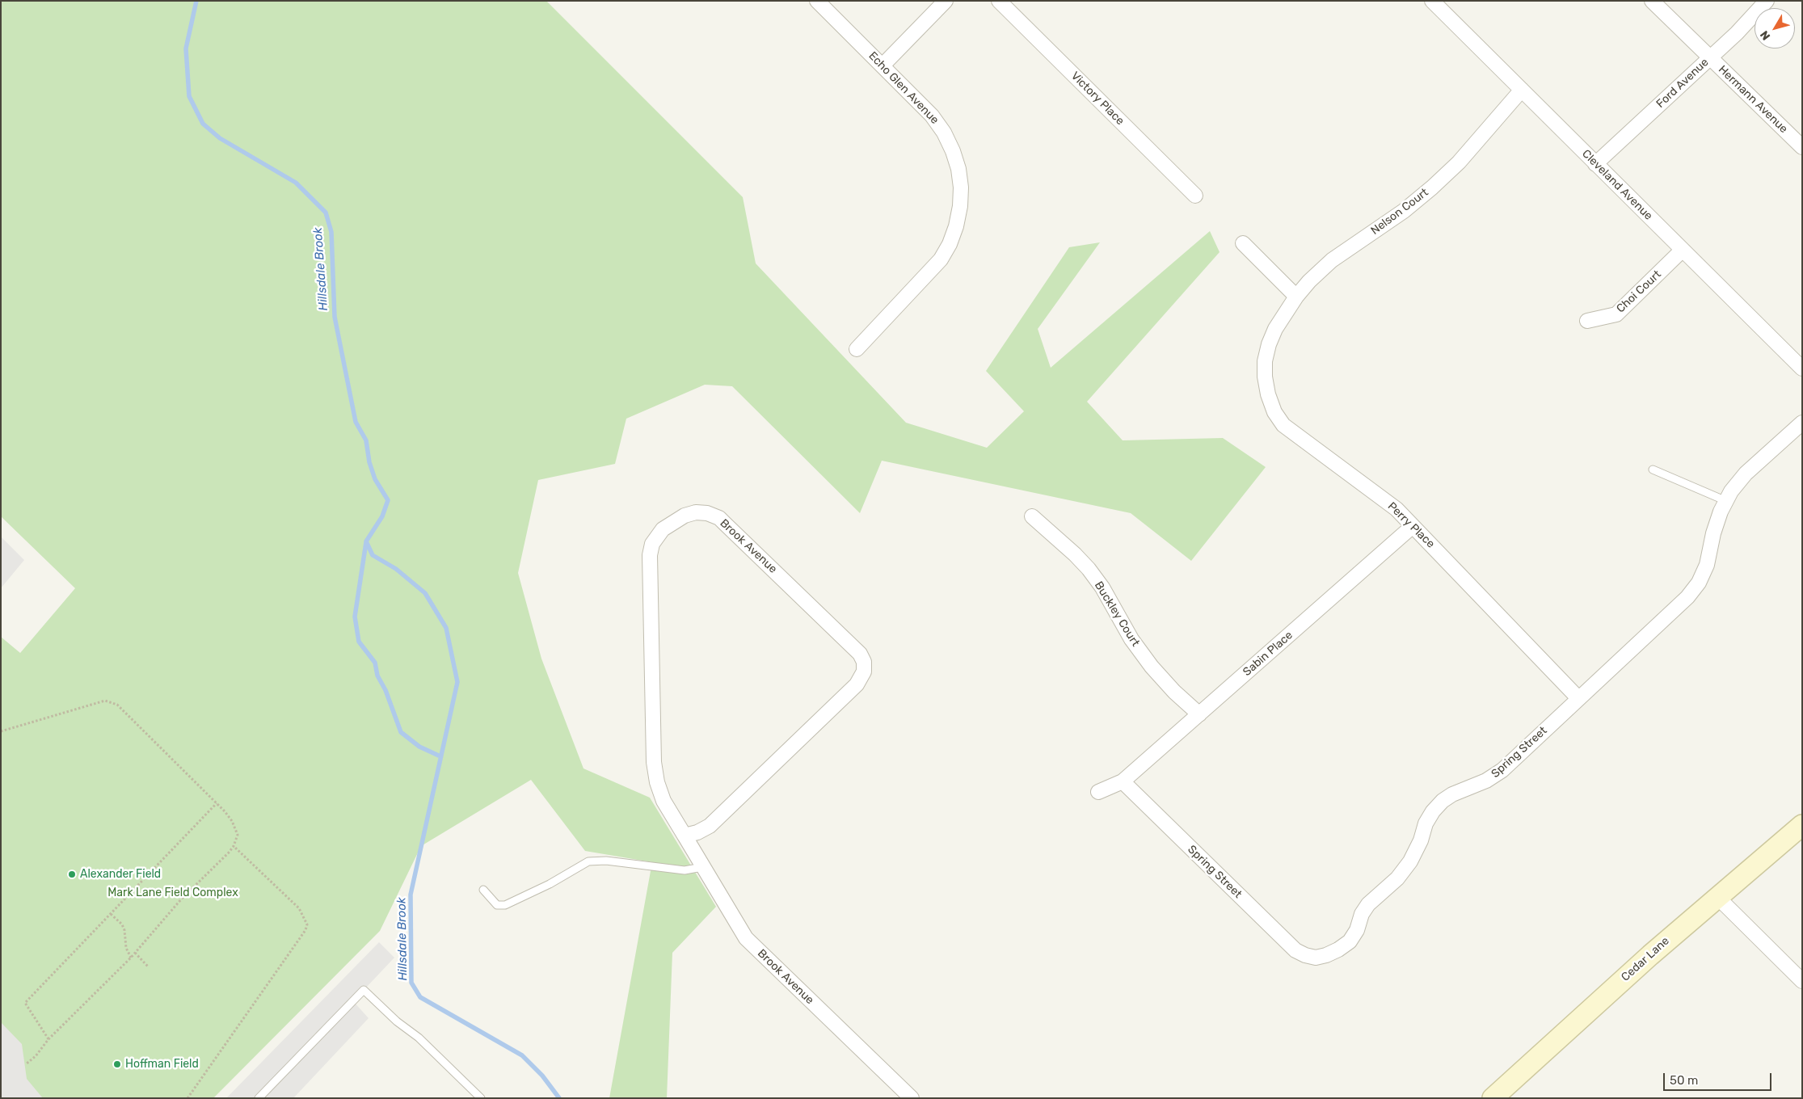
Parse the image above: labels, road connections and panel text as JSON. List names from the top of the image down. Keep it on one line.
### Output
{"streets":{"street":["Ford Avenue","Echo Glen Avenue","Victory Place","Hermann Avenue","Cleveland Avenue","Nelson Court","Choi Court","Perry Place","Brook Avenue","Buckley Court","Sabin Place","Spring Street","Cedar Lane"]},"crossings":[["Ford Avenue","Hermann Avenue"],["Ford Avenue","Cleveland Avenue"],["Cleveland Avenue","Nelson Court"],["Cleveland Avenue","Choi Court"],["Nelson Court","Perry Place"],["Perry Place","Sabin Place"],["Perry Place","Spring Street"],["Buckley Court","Sabin Place"],["Sabin Place","Spring Street"]],"water":["Hillsdale Brook"],"parks":["Mark Lane Field Complex"],"places":["Alexander Field","Hoffman Field"],"scale_bar":"50 m","north":"bottom left"}
